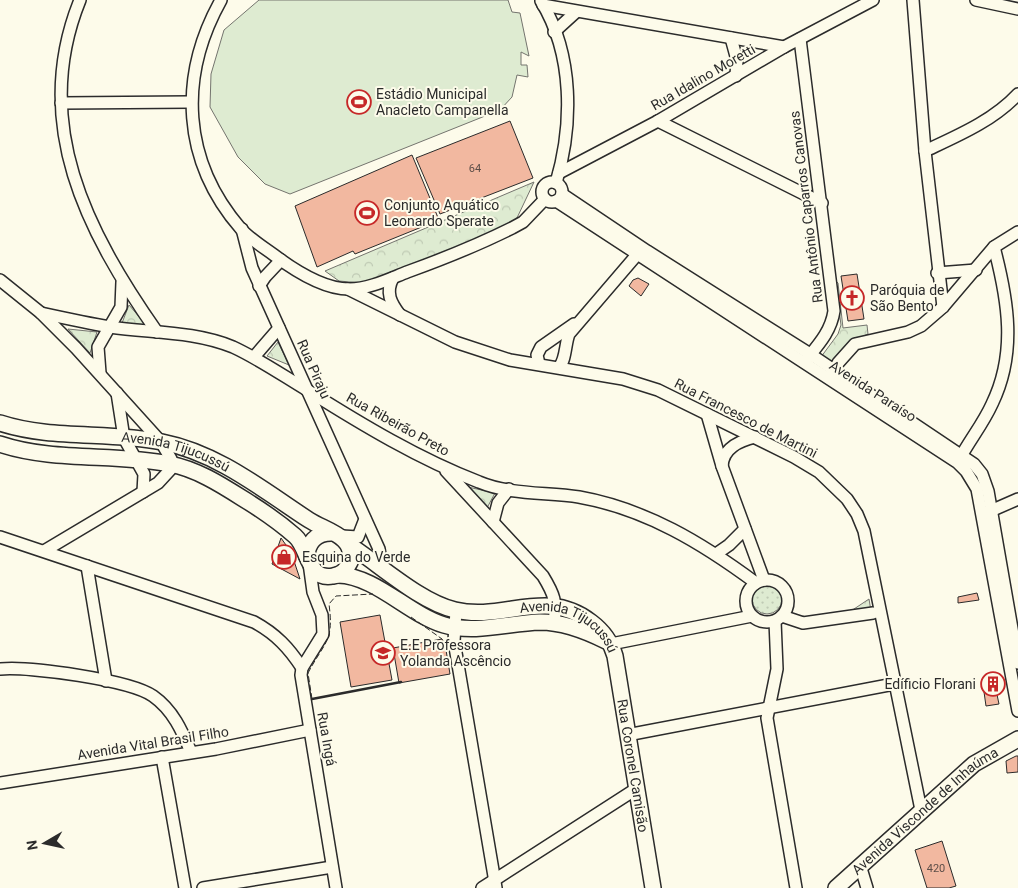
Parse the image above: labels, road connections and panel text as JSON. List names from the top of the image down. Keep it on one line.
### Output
{"streets":{"main road":["Avenida Tijucussú","Rua Coronel Camisão","Avenida Visconde de Inhaúma"],"street":["Rua Idalino Moretti","Rua Antônio Caparros Canovas","Rua Piraju","Avenida Paraíso","Rua Francesco de Martini","Rua Ribeirão Preto","Rua Ingá","Avenida Vital Brasil Filho"]},"crossings":[["Rua Idalino Moretti","Rua Antônio Caparros Canovas"],["Rua Antônio Caparros Canovas","Avenida Paraíso"],["Rua Piraju","Rua Ribeirão Preto"],["Rua Piraju","Avenida Tijucussú"],["Rua Francesco de Martini","Avenida Visconde de Inhaúma"],["Avenida Tijucussú","Rua Coronel Camisão"],["Rua Ingá","Avenida Vital Brasil Filho"]],"places":{"sports":["Estádio Municipal Anacleto Campanella","Conjunto Aquático Leonardo Sperate"],"church":["Paróquia de São Bento"],"shop":["Esquina do Verde"],"school or university":["E.E Professora Yolanda Ascêncio"],"building":["Edíficio Florani"]},"house_numbers":["64","420"],"north":"left"}
